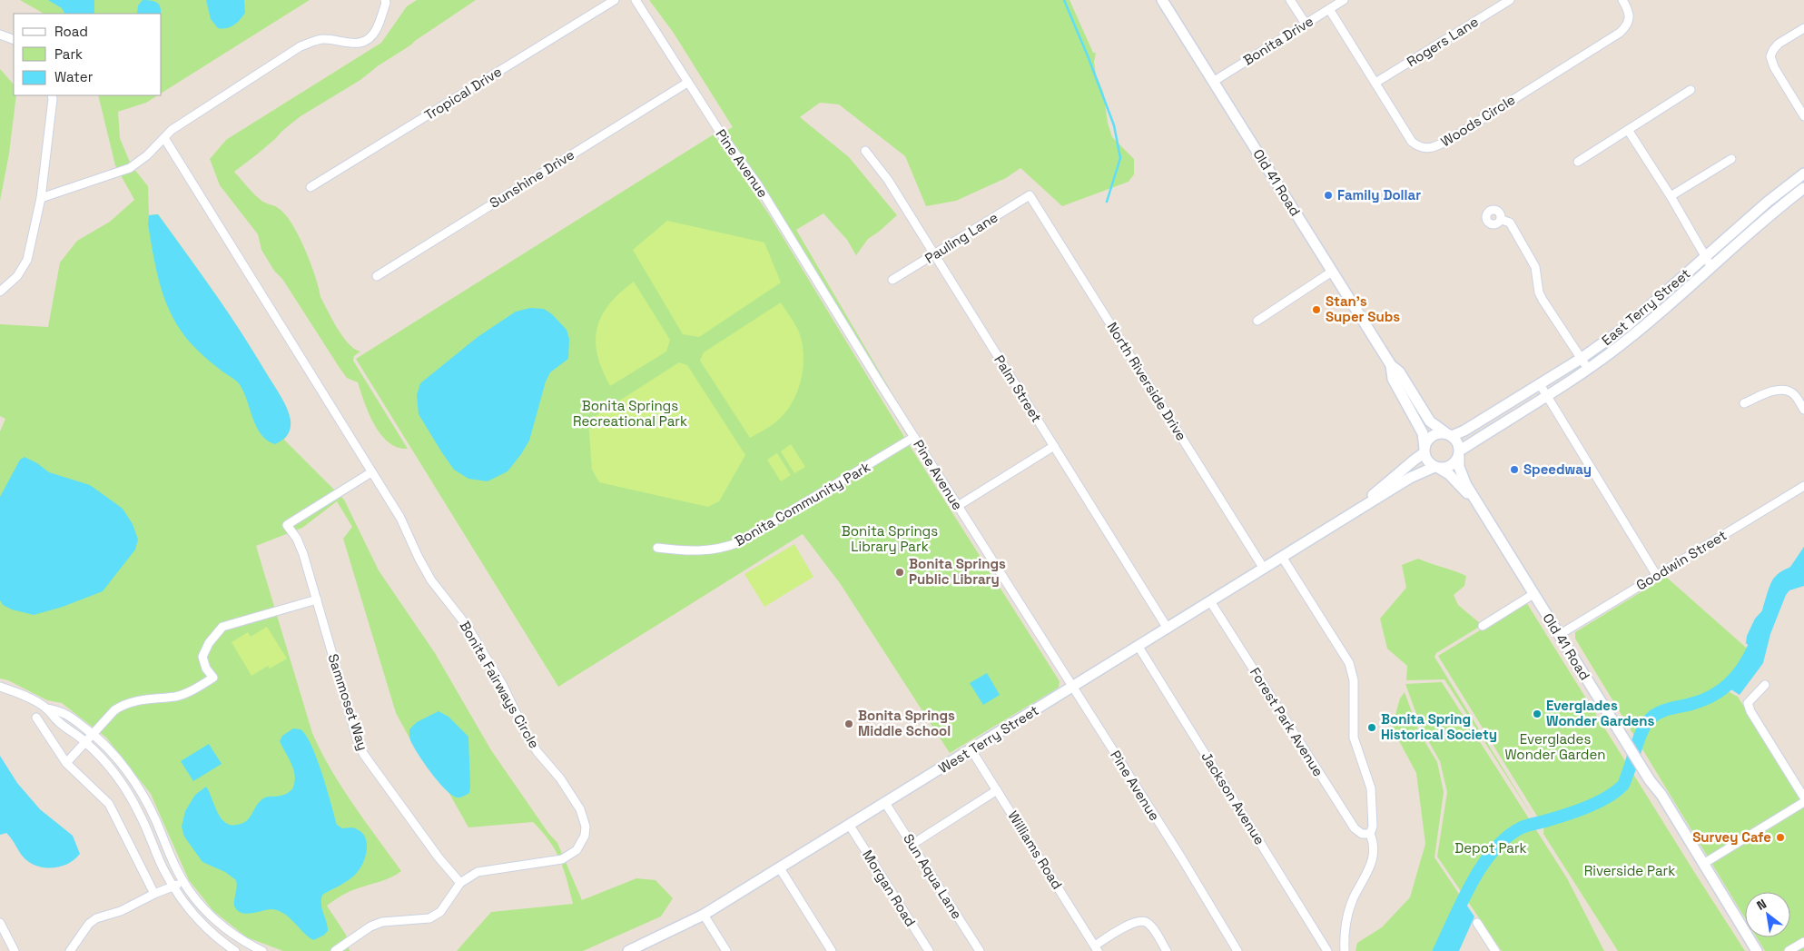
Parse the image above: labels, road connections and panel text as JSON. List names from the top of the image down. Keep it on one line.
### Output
{"streets":{"street":["Bonita Drive","Rogers Lane","Tropical Drive","Woods Circle","Pine Avenue","Sunshine Drive","Old 41 Road","Pauling Lane","East Terry Street","North Riverside Drive","Palm Street","Bonita Community Park","Goodwin Street","Bonita Fairways Circle","Sammoset Way","Forest Park Avenue","West Terry Street","Jackson Avenue","Williams Road","Sun Aqua Lane","Morgan Road"]},"crossings":[["Bonita Drive","Woods Circle"],["Bonita Drive","Old 41 Road"],["Rogers Lane","Woods Circle"],["Pine Avenue","Sunshine Drive"],["Pine Avenue","Bonita Community Park"],["Pine Avenue","West Terry Street"],["Old 41 Road","East Terry Street"],["Old 41 Road","Goodwin Street"],["Old 41 Road","West Terry Street"],["Pauling Lane","North Riverside Drive"],["Pauling Lane","Palm Street"],["East Terry Street","West Terry Street"],["North Riverside Drive","West Terry Street"],["Palm Street","West Terry Street"],["Bonita Fairways Circle","Sammoset Way"],["Forest Park Avenue","West Terry Street"],["West Terry Street","Jackson Avenue"],["West Terry Street","Williams Road"],["West Terry Street","Sun Aqua Lane"],["West Terry Street","Morgan Road"]],"parks":["Bonita Springs Recreational Park","Bonita Springs Library Park","Everglades Wonder Garden","Depot Park","Riverside Park"],"places":["Family Dollar","Stan's Super Subs","Speedway","Bonita Springs Public Library","Everglades Wonder Gardens","Bonita Springs Middle School","Bonita Spring Historical Society","Survey Cafe"],"legend":["Road","Park","Water"],"north":"top left"}
